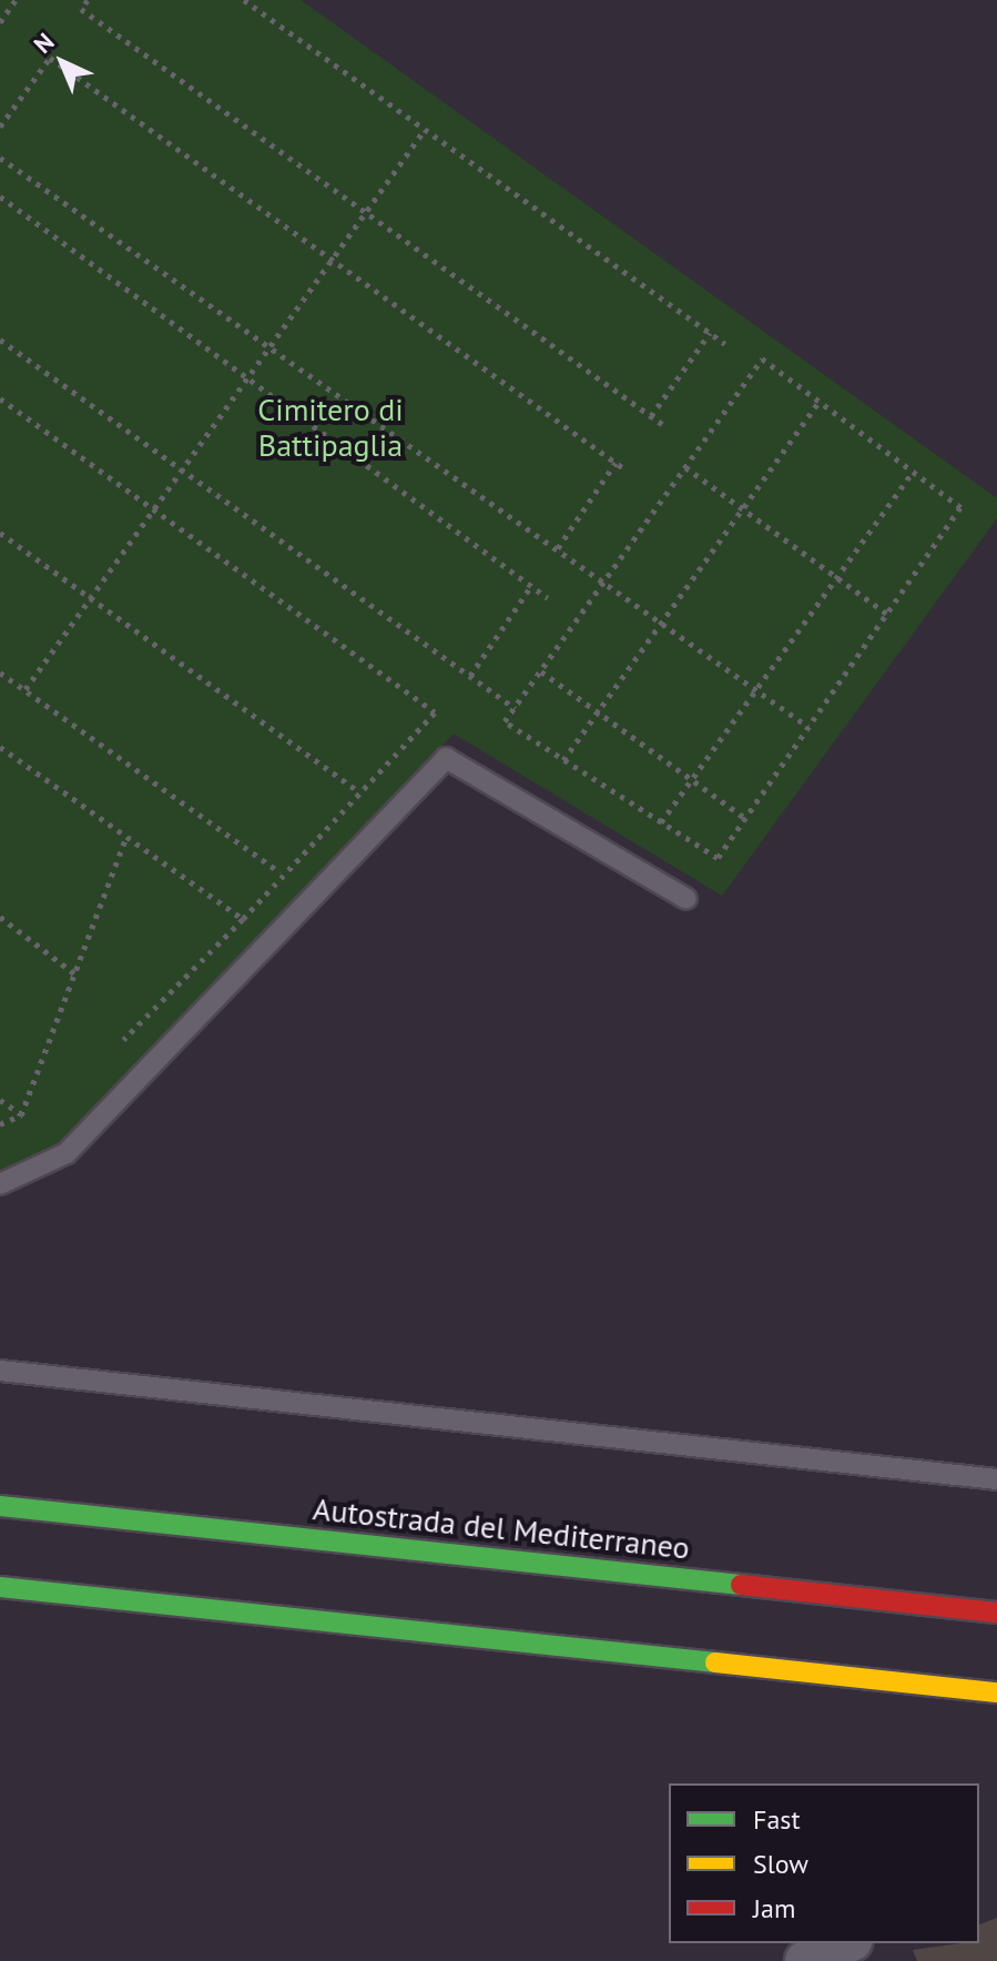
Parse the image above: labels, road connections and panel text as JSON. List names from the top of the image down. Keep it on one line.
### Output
{"streets":{"highway":["Autostrada del Mediterraneo"]},"parks":["Cimitero di Battipaglia"],"legend":["Fast","Slow","Jam"],"north":"top left"}
